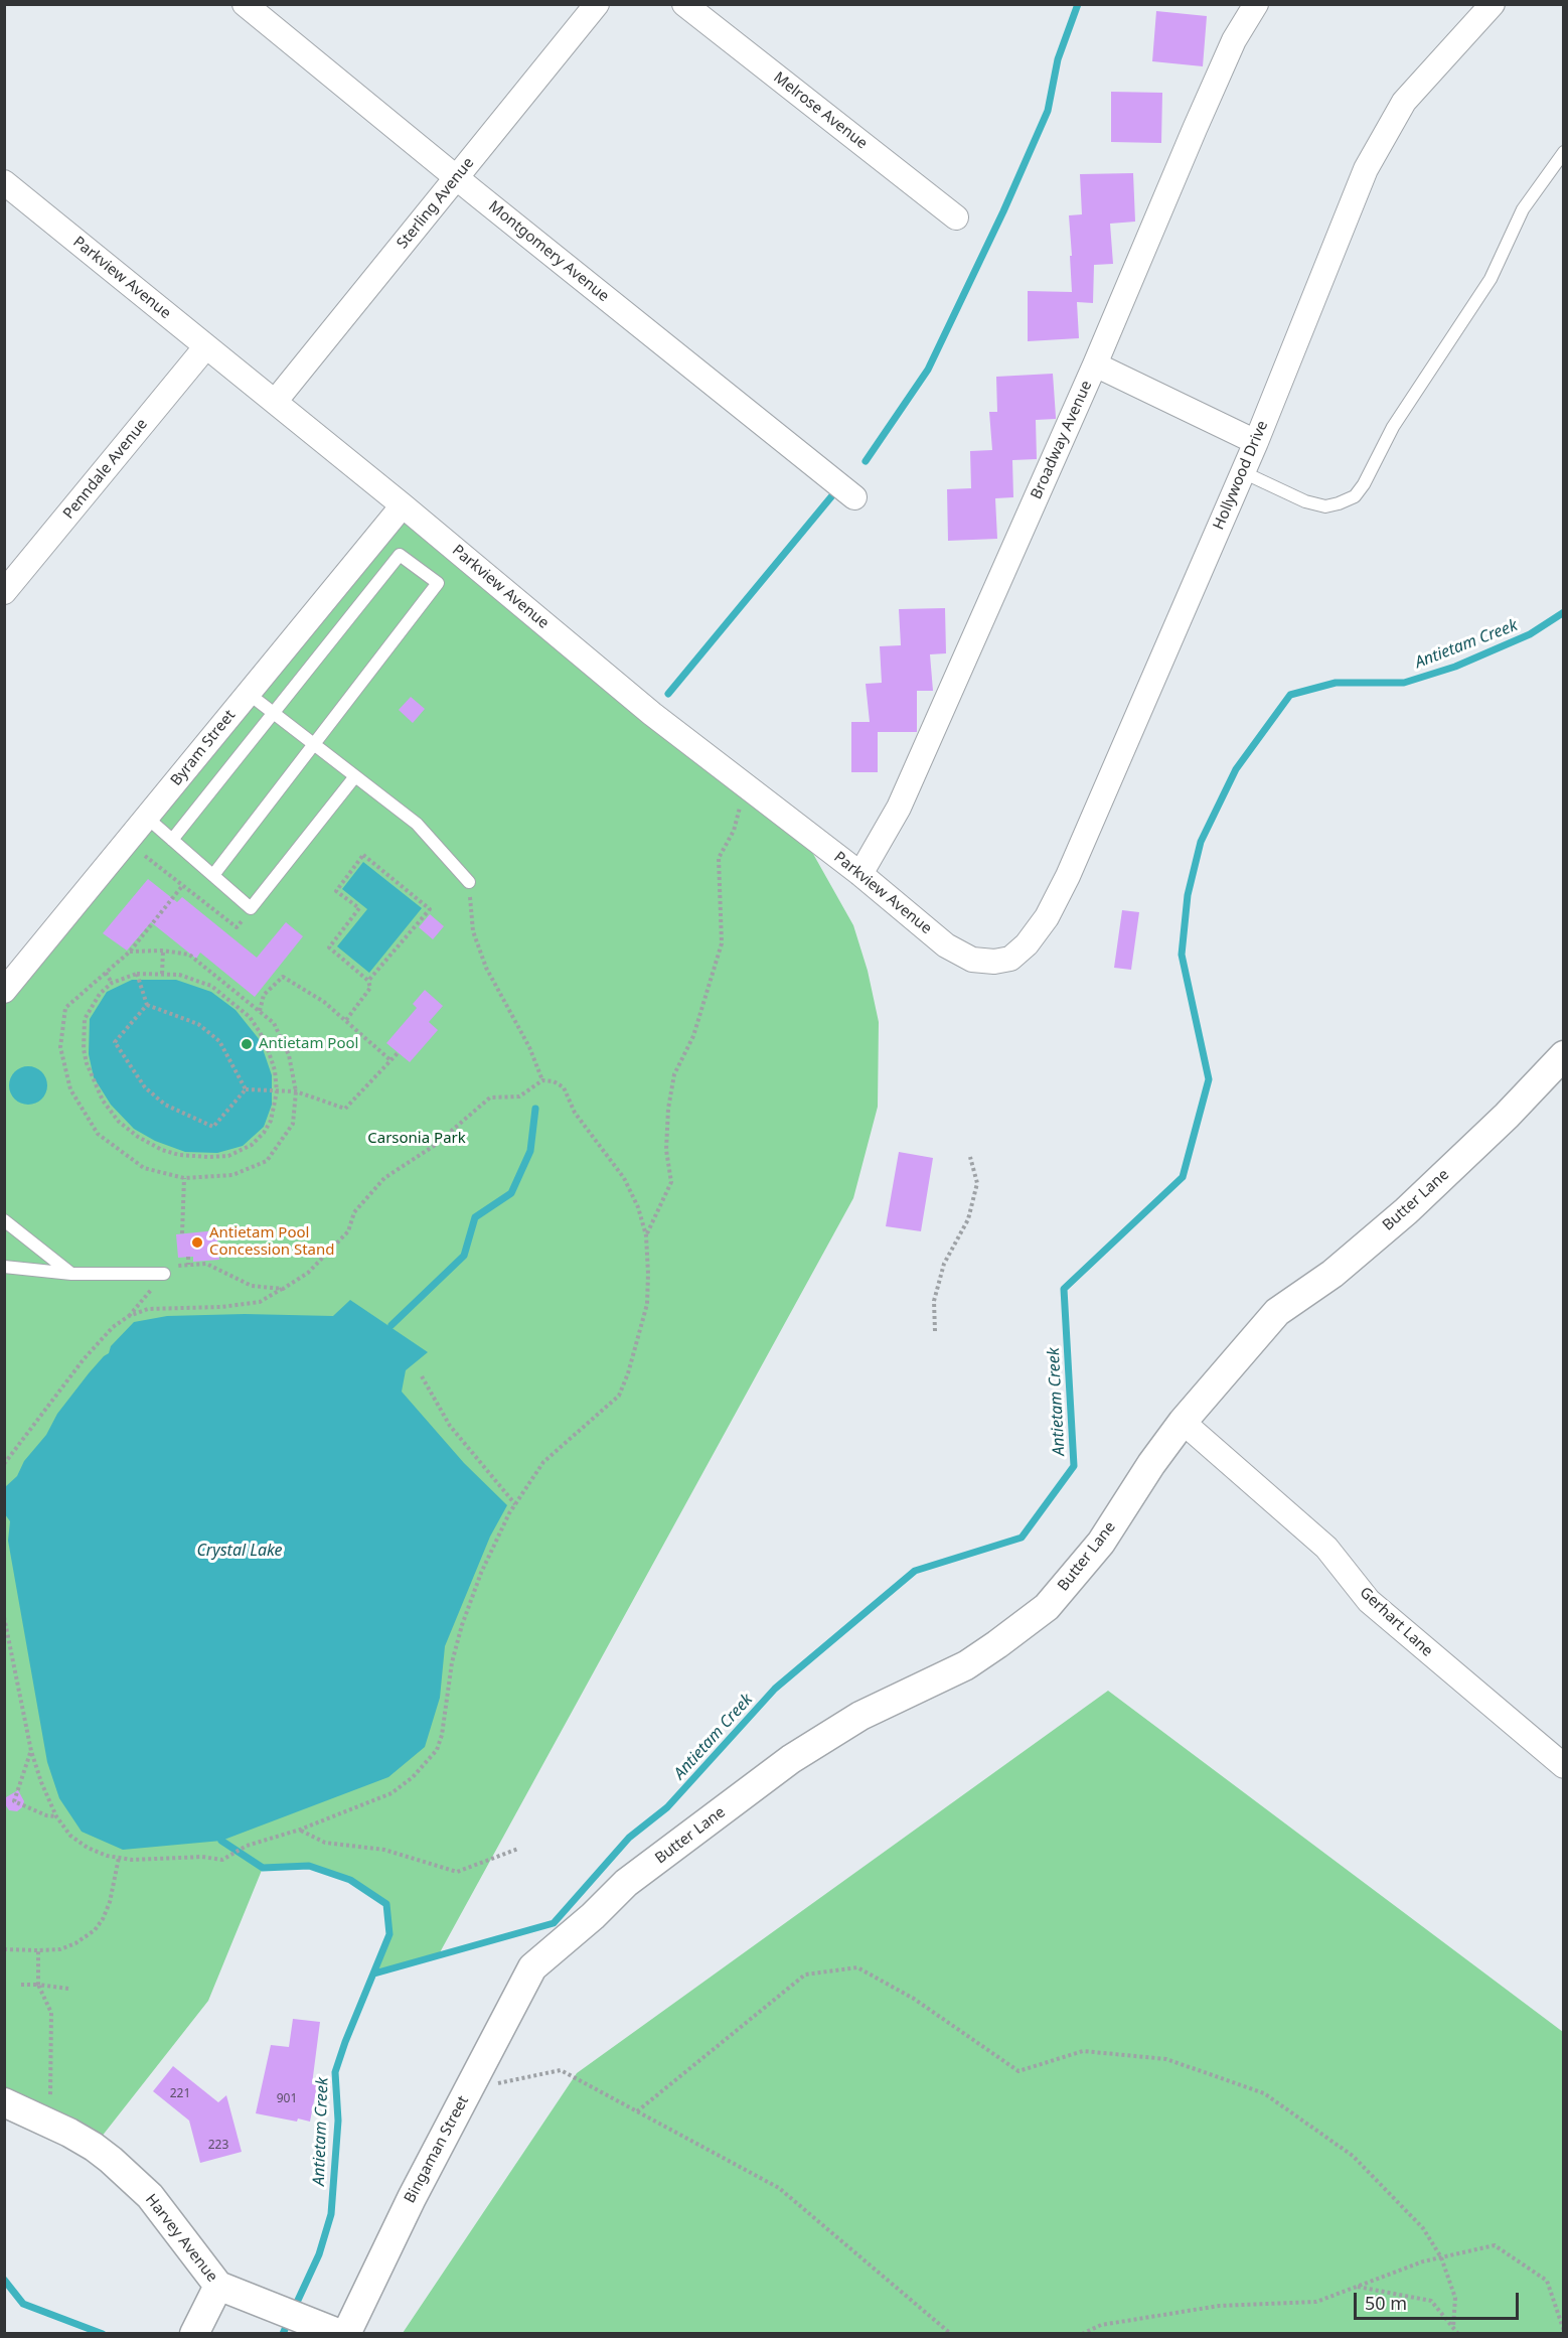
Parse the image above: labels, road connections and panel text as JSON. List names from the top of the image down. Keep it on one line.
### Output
{"streets":{"street":["Melrose Avenue","Sterling Avenue","Montgomery Avenue","Parkview Avenue","Broadway Avenue","Penndale Avenue","Hollywood Drive","Byram Street","Butter Lane","Gerhart Lane","Bingaman Street","Harvey Avenue"]},"crossings":[["Sterling Avenue","Montgomery Avenue"],["Sterling Avenue","Parkview Avenue"],["Parkview Avenue","Broadway Avenue"],["Parkview Avenue","Penndale Avenue"],["Parkview Avenue","Hollywood Drive"],["Parkview Avenue","Byram Street"],["Butter Lane","Gerhart Lane"],["Butter Lane","Bingaman Street"]],"water":["Antietam Creek","Crystal Lake"],"parks":["Carsonia Park"],"places":["Antietam Pool","Antietam Pool Concession Stand"],"house_numbers":["221","901","223"],"scale_bar":"50 m"}
